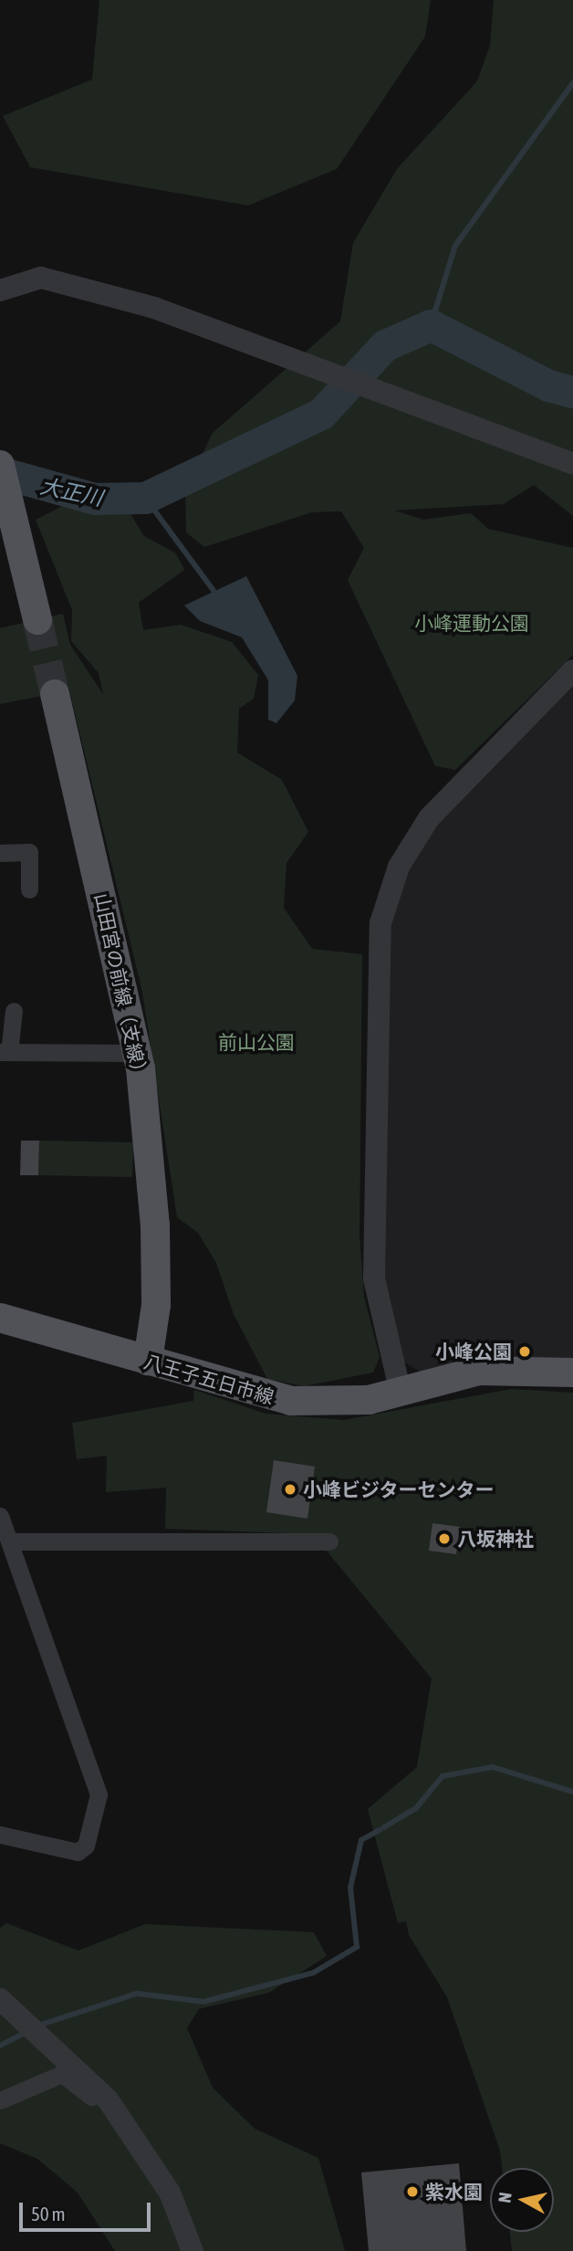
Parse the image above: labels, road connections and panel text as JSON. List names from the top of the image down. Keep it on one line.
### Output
{"streets":{"main road":["山田宮の前線（支線）","八王子五日市線"]},"crossings":[["山田宮の前線（支線）","八王子五日市線"]],"water":["大正川"],"parks":["小峰運動公園","前山公園"],"places":["小峰公園","小峰ビジターセンター","八坂神社","紫水園"],"scale_bar":"50 m","north":"left"}
